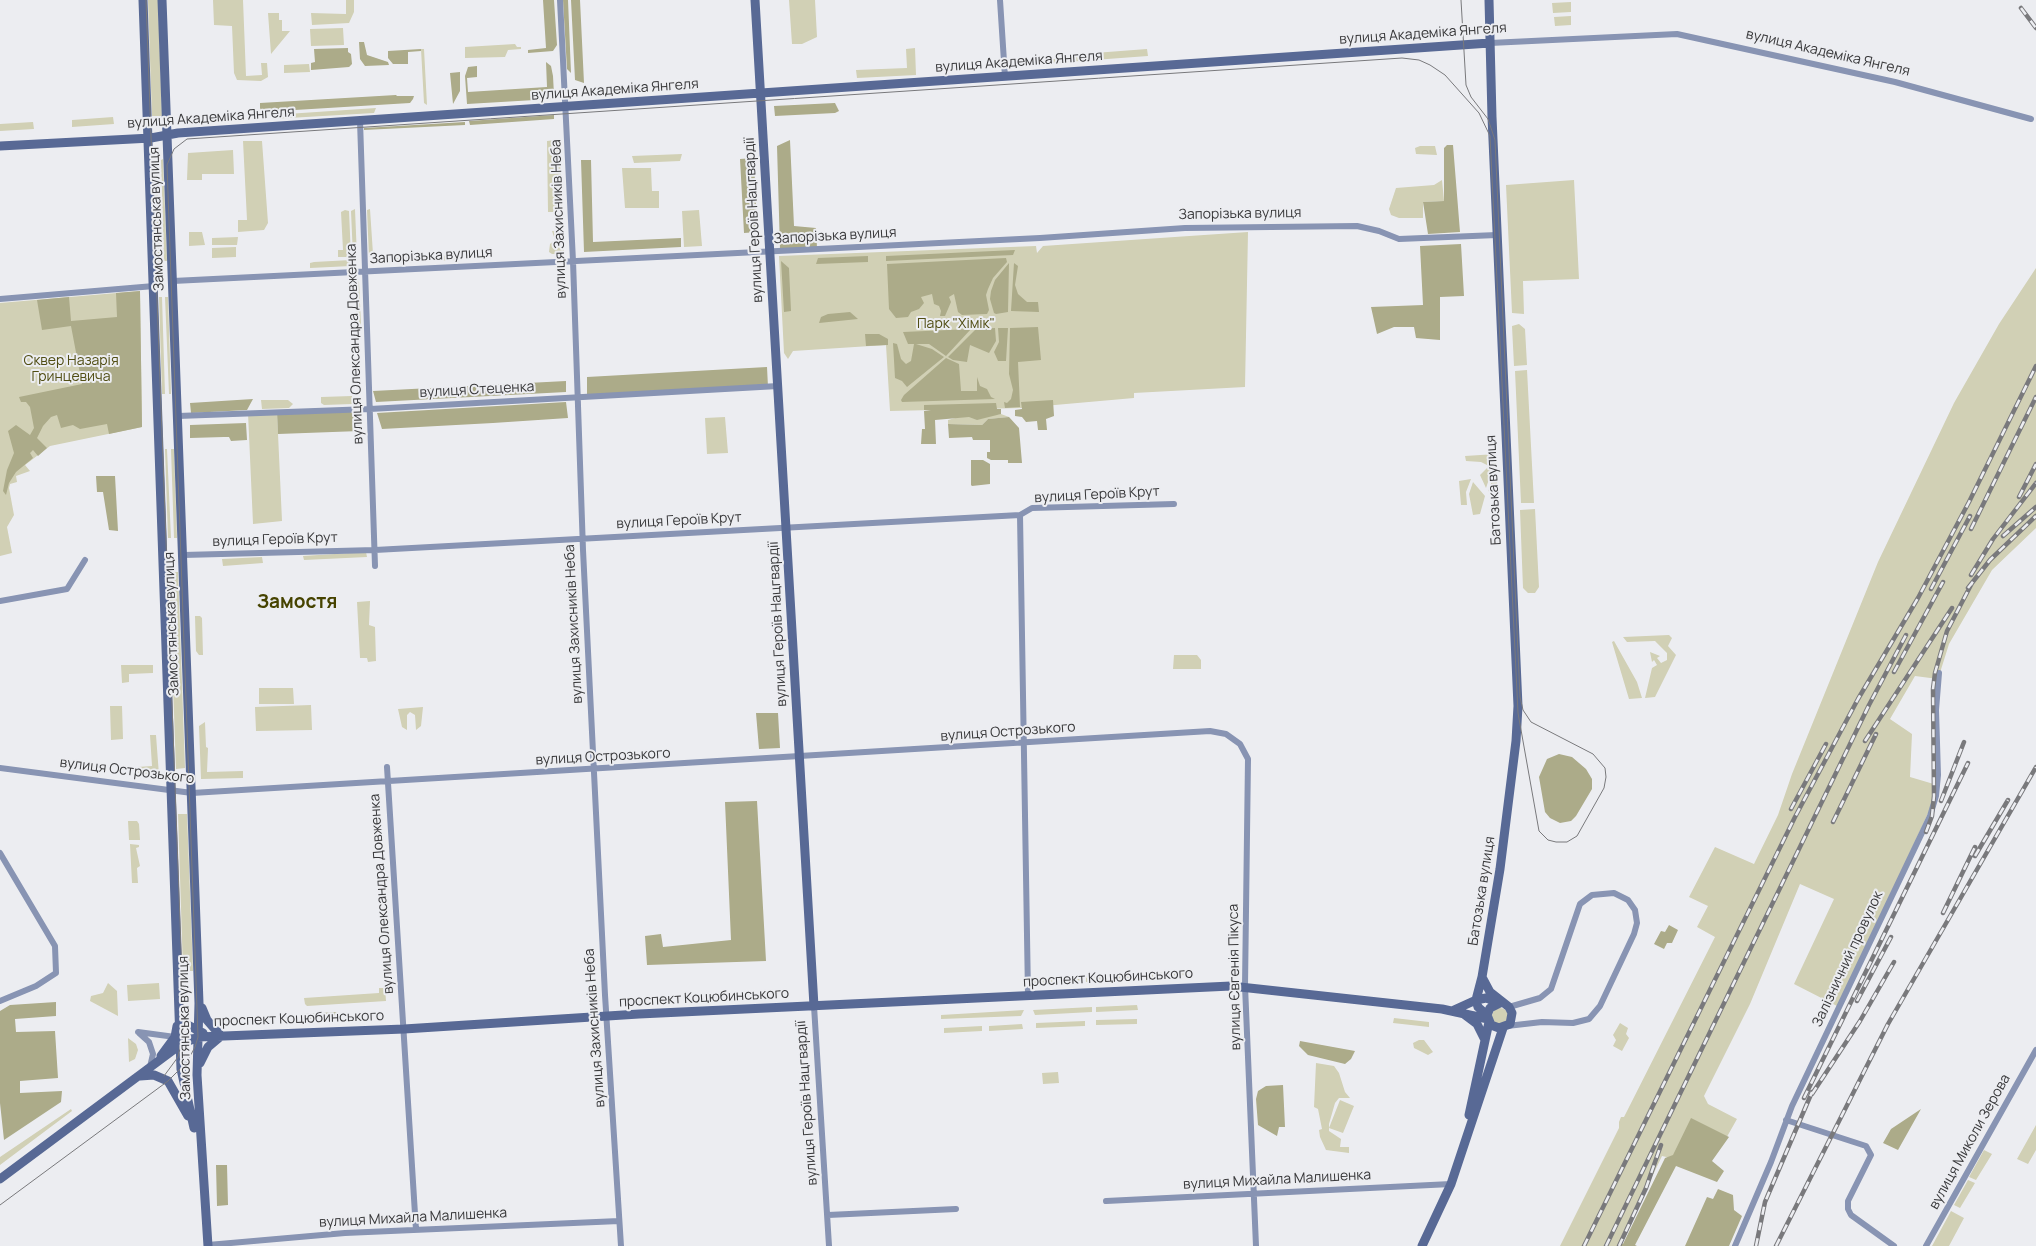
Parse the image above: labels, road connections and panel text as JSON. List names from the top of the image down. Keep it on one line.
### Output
{"streets":{"main road":["вулиця Академіка Янгеля","Замостянська вулиця","вулиця Героїв Нацгвардії","Батозька вулиця","проспект Коцюбинського"],"street":["Запорізька вулиця","вулиця Захисників Неба","вулиця Олександра Довженка","вулиця Стеценка","вулиця Героїв Крут","вулиця Острозького","Залізничний провулок","вулиця Євгенія Пікуса","вулиця Миколи Зерова","вулиця Михайла Малишенка"]},"crossings":[["вулиця Академіка Янгеля","Замостянська вулиця"],["вулиця Академіка Янгеля","вулиця Захисників Неба"],["вулиця Академіка Янгеля","вулиця Героїв Нацгвардії"],["вулиця Академіка Янгеля","вулиця Олександра Довженка"],["вулиця Академіка Янгеля","Батозька вулиця"],["Запорізька вулиця","Замостянська вулиця"],["Запорізька вулиця","вулиця Захисників Неба"],["Запорізька вулиця","вулиця Героїв Нацгвардії"],["Запорізька вулиця","вулиця Олександра Довженка"],["Запорізька вулиця","Батозька вулиця"],["Замостянська вулиця","вулиця Стеценка"],["Замостянська вулиця","вулиця Героїв Крут"],["Замостянська вулиця","вулиця Острозького"],["Замостянська вулиця","проспект Коцюбинського"],["Замостянська вулиця","вулиця Михайла Малишенка"],["вулиця Захисників Неба","вулиця Стеценка"],["вулиця Захисників Неба","вулиця Героїв Крут"],["вулиця Захисників Неба","вулиця Острозького"],["вулиця Захисників Неба","проспект Коцюбинського"],["вулиця Захисників Неба","вулиця Михайла Малишенка"],["вулиця Героїв Нацгвардії","вулиця Стеценка"],["вулиця Героїв Нацгвардії","вулиця Героїв Крут"],["вулиця Героїв Нацгвардії","вулиця Острозького"],["вулиця Героїв Нацгвардії","проспект Коцюбинського"],["вулиця Олександра Довженка","вулиця Стеценка"],["вулиця Олександра Довженка","вулиця Героїв Крут"],["вулиця Олександра Довженка","вулиця Острозького"],["вулиця Олександра Довженка","проспект Коцюбинського"],["вулиця Олександра Довженка","вулиця Михайла Малишенка"],["вулиця Острозького","вулиця Євгенія Пікуса"],["вулиця Євгенія Пікуса","проспект Коцюбинського"],["вулиця Євгенія Пікуса","вулиця Михайла Малишенка"]],"districts":["Замостя"],"parks":["Парк \"Хімік\"","Сквер Назарія Гринцевича"]}
